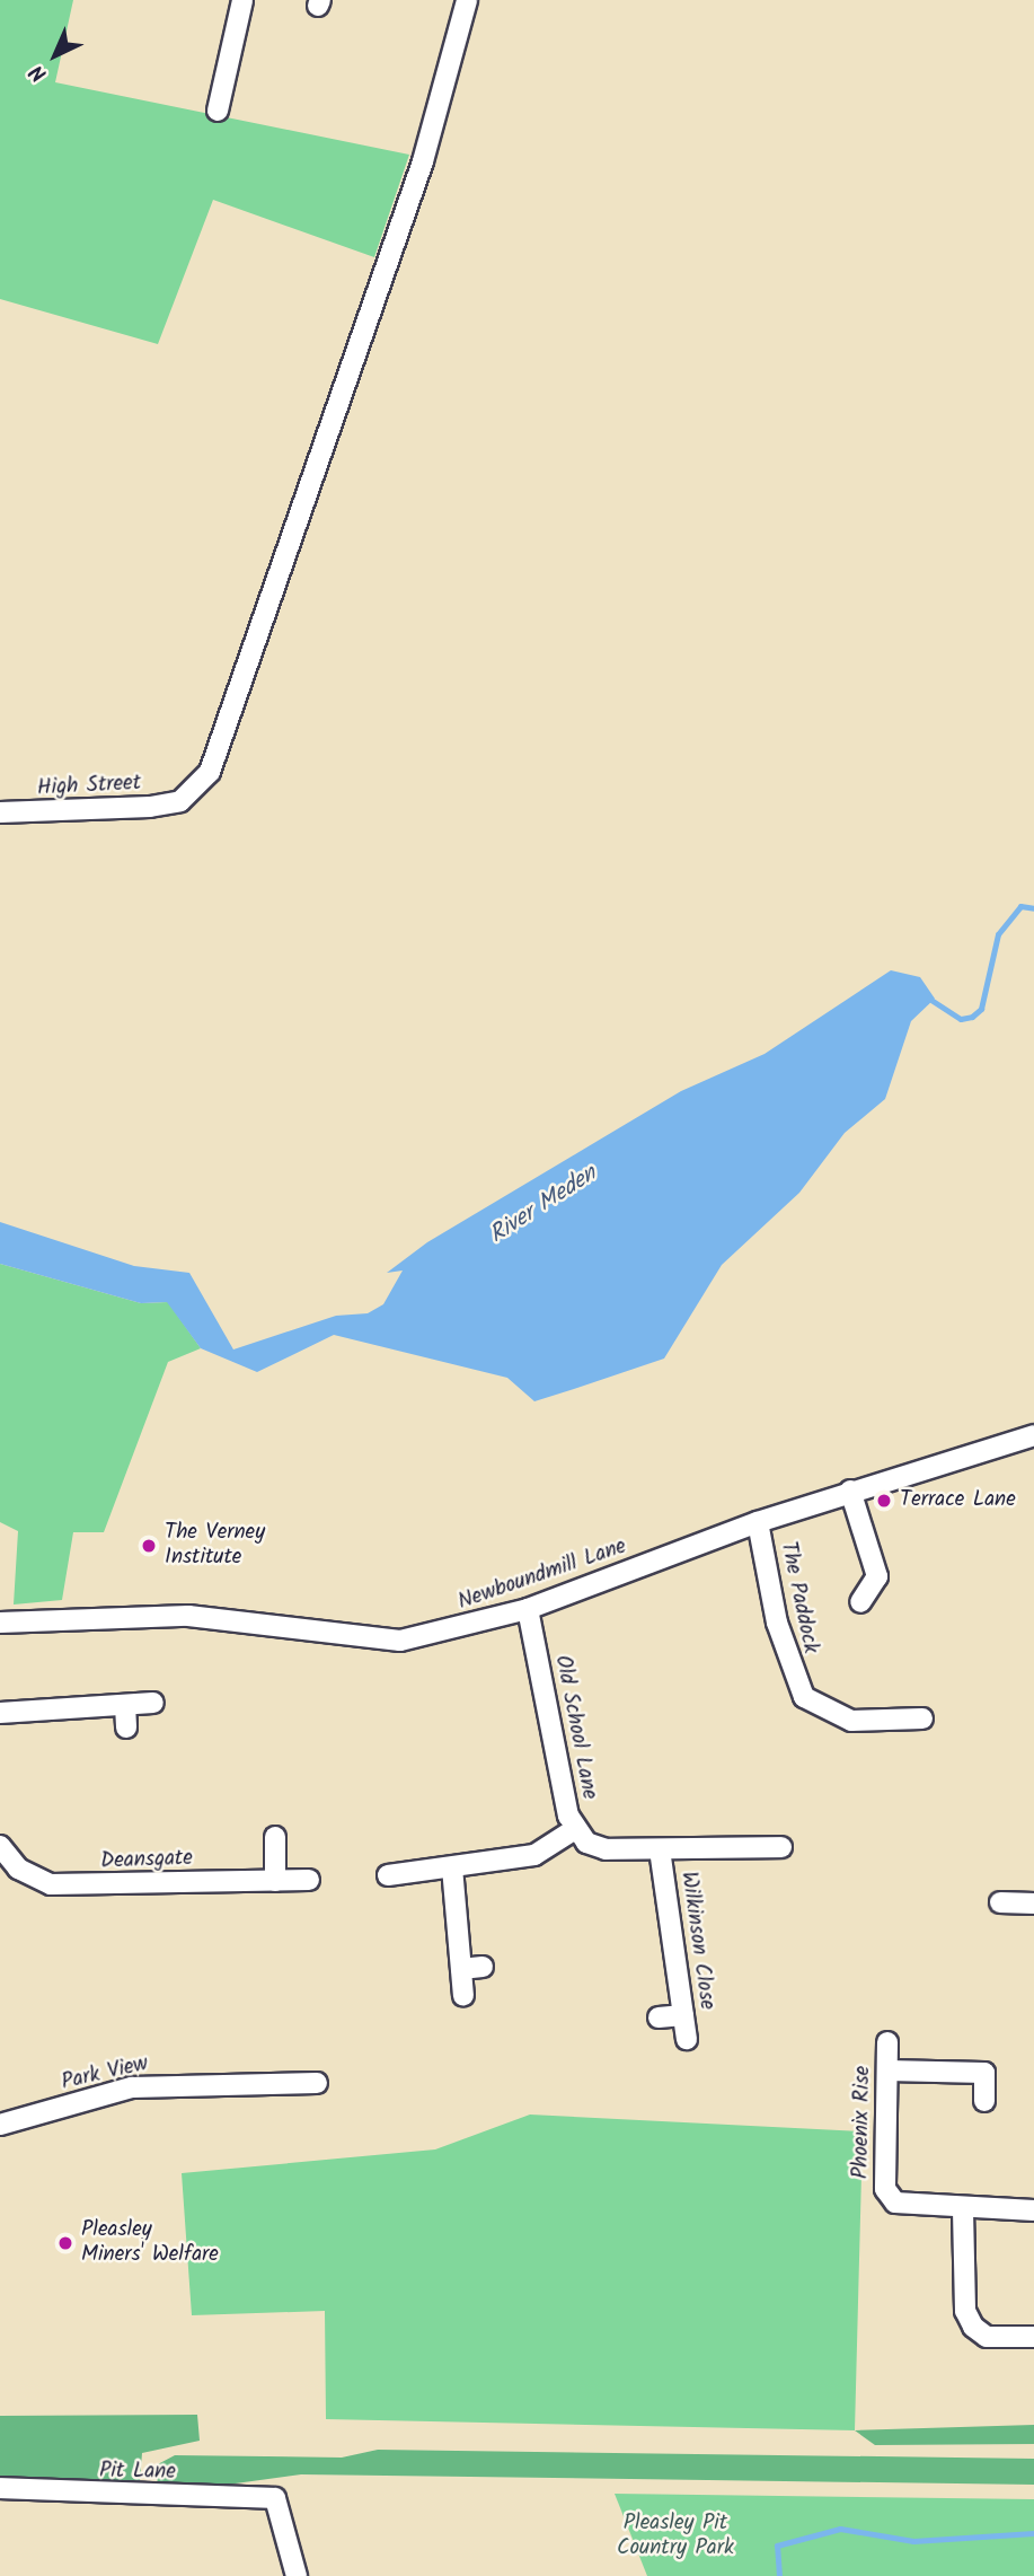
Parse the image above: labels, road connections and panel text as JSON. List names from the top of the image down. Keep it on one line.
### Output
{"streets":{"street":["High Street","Newboundmill Lane","The Paddock","Old School Lane","Deansgate","Wilkinson Close","Park View","Phoenix Rise","Pit Lane"]},"crossings":[["Newboundmill Lane","The Paddock"],["Newboundmill Lane","Old School Lane"],["Old School Lane","Wilkinson Close"]],"water":["River Meden"],"parks":["Pleasley Pit Country Park"],"places":["Terrace Lane","The Verney Institute","Pleasley Miners' Welfare"],"north":"bottom left"}
